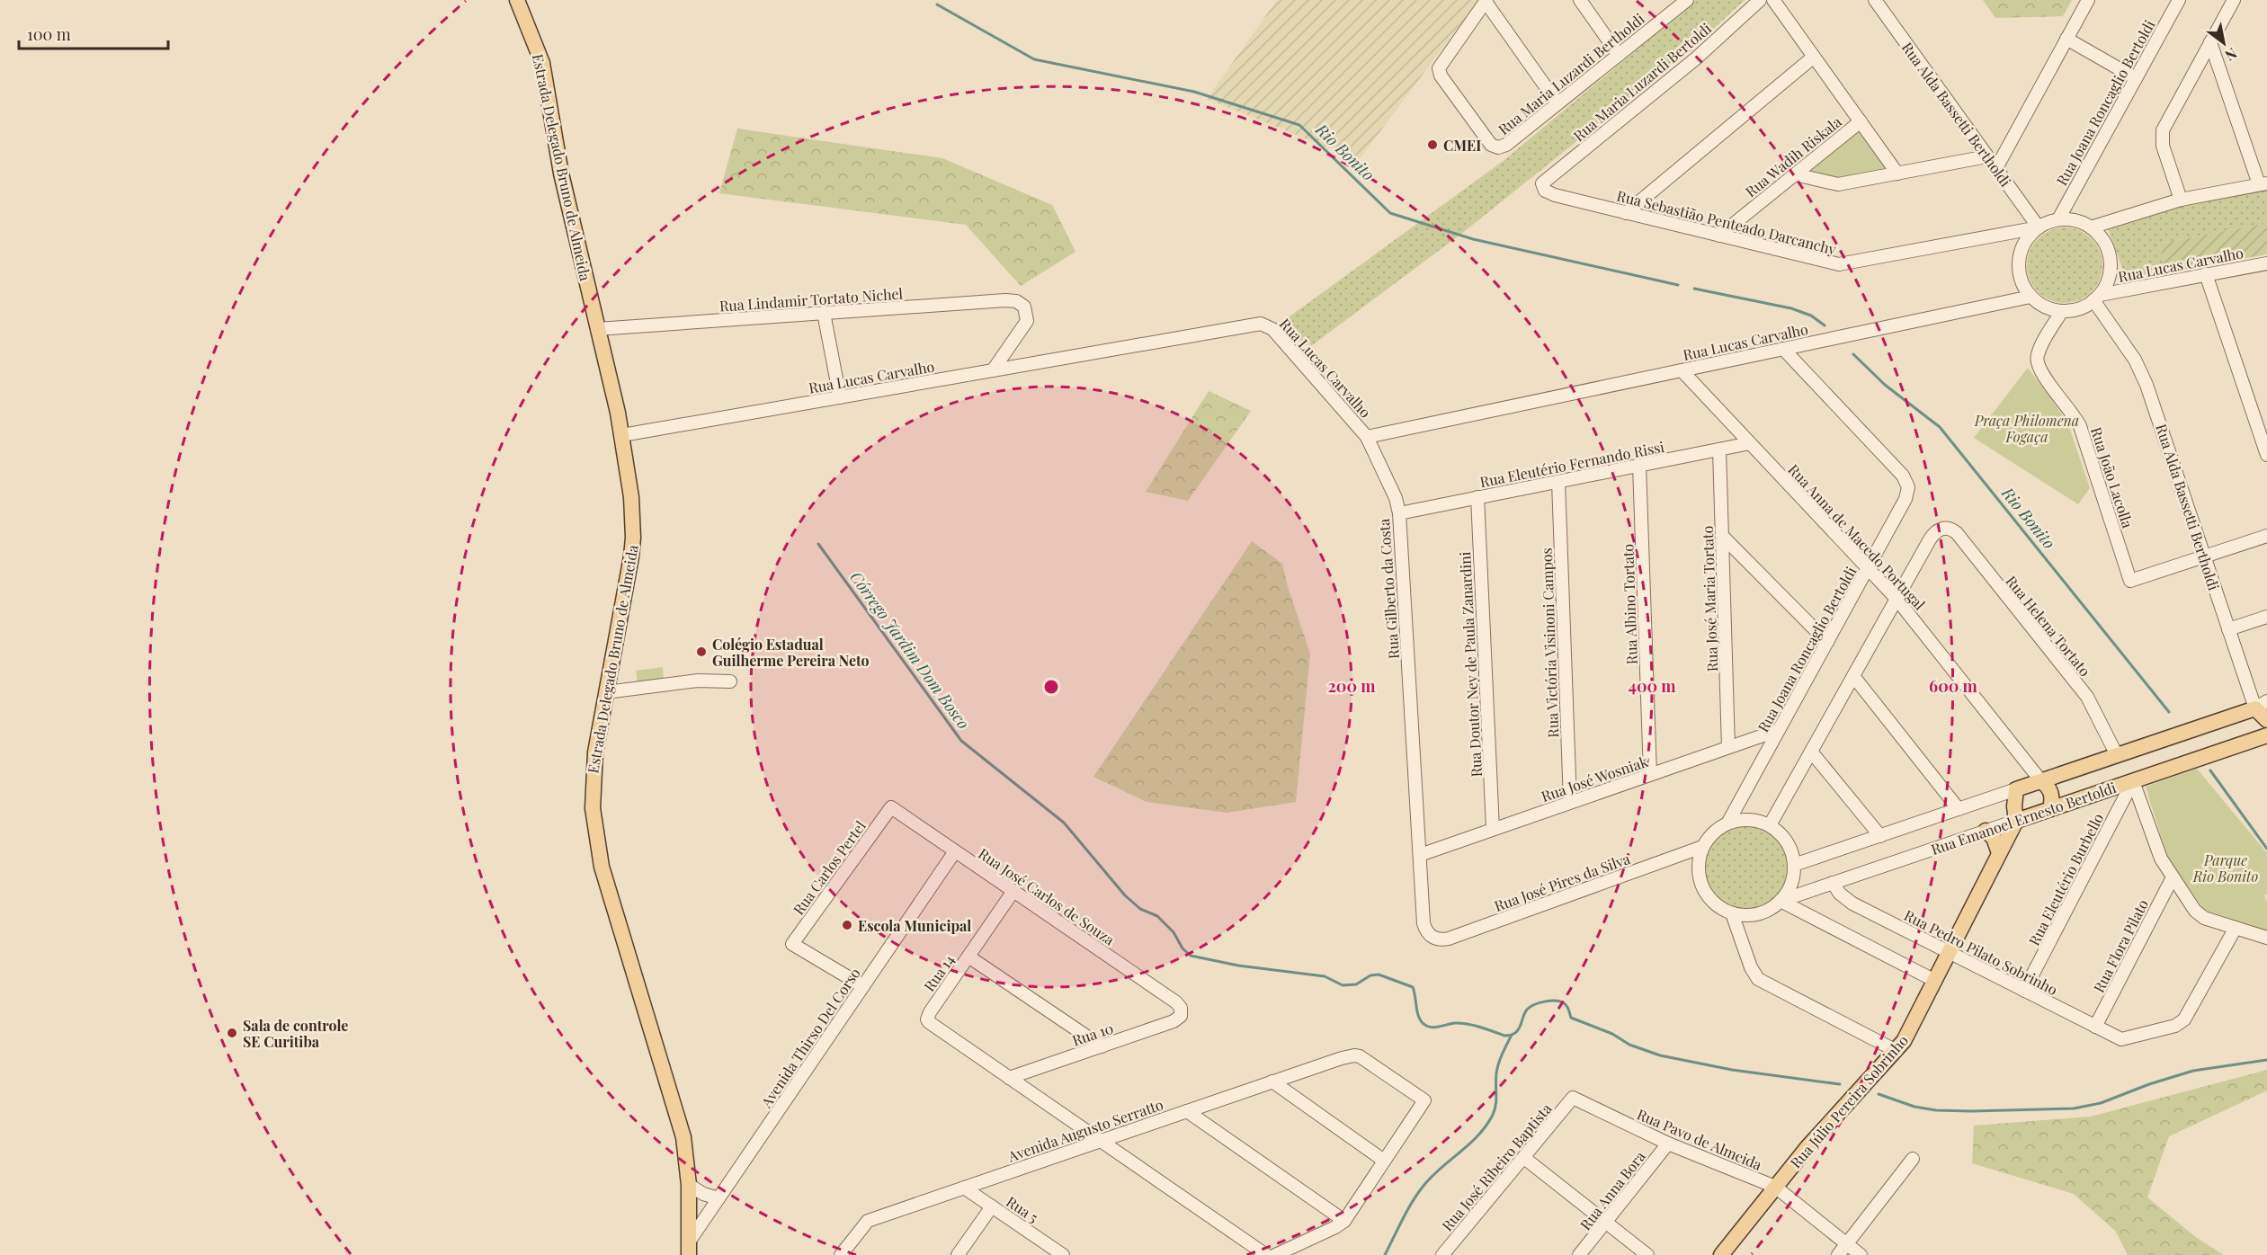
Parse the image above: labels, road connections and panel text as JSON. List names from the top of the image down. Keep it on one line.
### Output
{"streets":{"main road":["Rua Alda Bassetti Bertholdi","Estrada Delegado Bruno de Almeida","Rua Emanoel Ernesto Bertoldi","Rua Júlio Pereira Sobrinho"],"street":["Rua Maria Luzardi Bertholdi","Rua Maria Luzardi Bertoldi","Rua Joana Roncaglio Bertoldi","Rua Wadih Riskala","Rua Sebastião Penteado Darcanchy","Rua Lucas Carvalho","Rua Lindamir Tortato Nichel","Rua Eleutério Fernando Rissi","Rua João Lacolla","Rua Anna de Macedo Portugal","Rua Gilberto da Costa","Rua José Maria Tortato","Rua Albino Tortato","Rua Helena Tortato","Rua Victória Visinoni Campos","Rua Doutor Ney de Paula Zanardini","Rua José Wosniak","Rua Carlos Pertel","Rua Eleutério Burbello","Rua José Pires da Silva","Rua José Carlos de Souza","Rua Flora Pilato","Rua Pedro Pilato Sobrinho","Rua 14","Rua 10","Avenida Thirso Del Corso","Avenida Augusto Serratto","Rua Pavo de Almeida","Rua José Ribeiro Baptista","Rua Anna Bora","Rua 5"]},"crossings":[["Rua Maria Luzardi Bertoldi","Rua Sebastião Penteado Darcanchy"],["Rua Joana Roncaglio Bertoldi","Rua Alda Bassetti Bertholdi"],["Rua Joana Roncaglio Bertoldi","Rua Sebastião Penteado Darcanchy"],["Rua Joana Roncaglio Bertoldi","Rua Lucas Carvalho"],["Rua Joana Roncaglio Bertoldi","Rua João Lacolla"],["Rua Joana Roncaglio Bertoldi","Rua Anna de Macedo Portugal"],["Rua Joana Roncaglio Bertoldi","Rua José Wosniak"],["Rua Joana Roncaglio Bertoldi","Rua Emanoel Ernesto Bertoldi"],["Rua Joana Roncaglio Bertoldi","Rua José Pires da Silva"],["Rua Alda Bassetti Bertholdi","Rua Sebastião Penteado Darcanchy"],["Rua Alda Bassetti Bertholdi","Rua Lucas Carvalho"],["Rua Alda Bassetti Bertholdi","Rua João Lacolla"],["Rua Alda Bassetti Bertholdi","Rua Emanoel Ernesto Bertoldi"],["Rua Wadih Riskala","Rua Sebastião Penteado Darcanchy"],["Estrada Delegado Bruno de Almeida","Rua Lucas Carvalho"],["Estrada Delegado Bruno de Almeida","Rua Lindamir Tortato Nichel"],["Estrada Delegado Bruno de Almeida","Avenida Thirso Del Corso"],["Rua Sebastião Penteado Darcanchy","Rua Lucas Carvalho"],["Rua Sebastião Penteado Darcanchy","Rua João Lacolla"],["Rua Lucas Carvalho","Rua Lindamir Tortato Nichel"],["Rua Lucas Carvalho","Rua João Lacolla"],["Rua Lucas Carvalho","Rua Anna de Macedo Portugal"],["Rua Lucas Carvalho","Rua Gilberto da Costa"],["Rua Eleutério Fernando Rissi","Rua Anna de Macedo Portugal"],["Rua Eleutério Fernando Rissi","Rua Gilberto da Costa"],["Rua Eleutério Fernando Rissi","Rua José Maria Tortato"],["Rua Eleutério Fernando Rissi","Rua Albino Tortato"],["Rua Eleutério Fernando Rissi","Rua Victória Visinoni Campos"],["Rua Eleutério Fernando Rissi","Rua Doutor Ney de Paula Zanardini"],["Rua Anna de Macedo Portugal","Rua Helena Tortato"],["Rua Anna de Macedo Portugal","Rua Emanoel Ernesto Bertoldi"],["Rua Gilberto da Costa","Rua José Wosniak"],["Rua Gilberto da Costa","Rua José Pires da Silva"],["Rua José Maria Tortato","Rua José Wosniak"],["Rua Albino Tortato","Rua José Wosniak"],["Rua Helena Tortato","Rua Emanoel Ernesto Bertoldi"],["Rua Victória Visinoni Campos","Rua José Wosniak"],["Rua Doutor Ney de Paula Zanardini","Rua José Wosniak"],["Rua Emanoel Ernesto Bertoldi","Rua Eleutério Burbello"],["Rua Emanoel Ernesto Bertoldi","Rua José Pires da Silva"],["Rua Emanoel Ernesto Bertoldi","Rua Pedro Pilato Sobrinho"],["Rua Emanoel Ernesto Bertoldi","Rua Júlio Pereira Sobrinho"],["Rua Carlos Pertel","Rua José Carlos de Souza"],["Rua Carlos Pertel","Avenida Thirso Del Corso"],["Rua Eleutério Burbello","Rua Pedro Pilato Sobrinho"],["Rua José Carlos de Souza","Rua 14"],["Rua José Carlos de Souza","Rua 10"],["Rua José Carlos de Souza","Avenida Thirso Del Corso"],["Rua Flora Pilato","Rua Pedro Pilato Sobrinho"],["Rua Pedro Pilato Sobrinho","Rua Júlio Pereira Sobrinho"],["Rua 14","Rua 10"],["Rua Júlio Pereira Sobrinho","Rua Pavo de Almeida"],["Avenida Augusto Serratto","Rua 5"],["Rua Pavo de Almeida","Rua José Ribeiro Baptista"],["Rua Pavo de Almeida","Rua Anna Bora"]],"water":["Rio Bonito","Córrego Jardim Dom Bosco"],"parks":["Praça Philomena Fogaça","Parque Rio Bonito"],"places":["CMEI","Colégio Estadual Guilherme Pereira Neto","Escola Municipal","Sala de controle SE Curitiba"],"scale_bar":"100 m","north":"bottom right","rings":["200 m","400 m","600 m"]}
